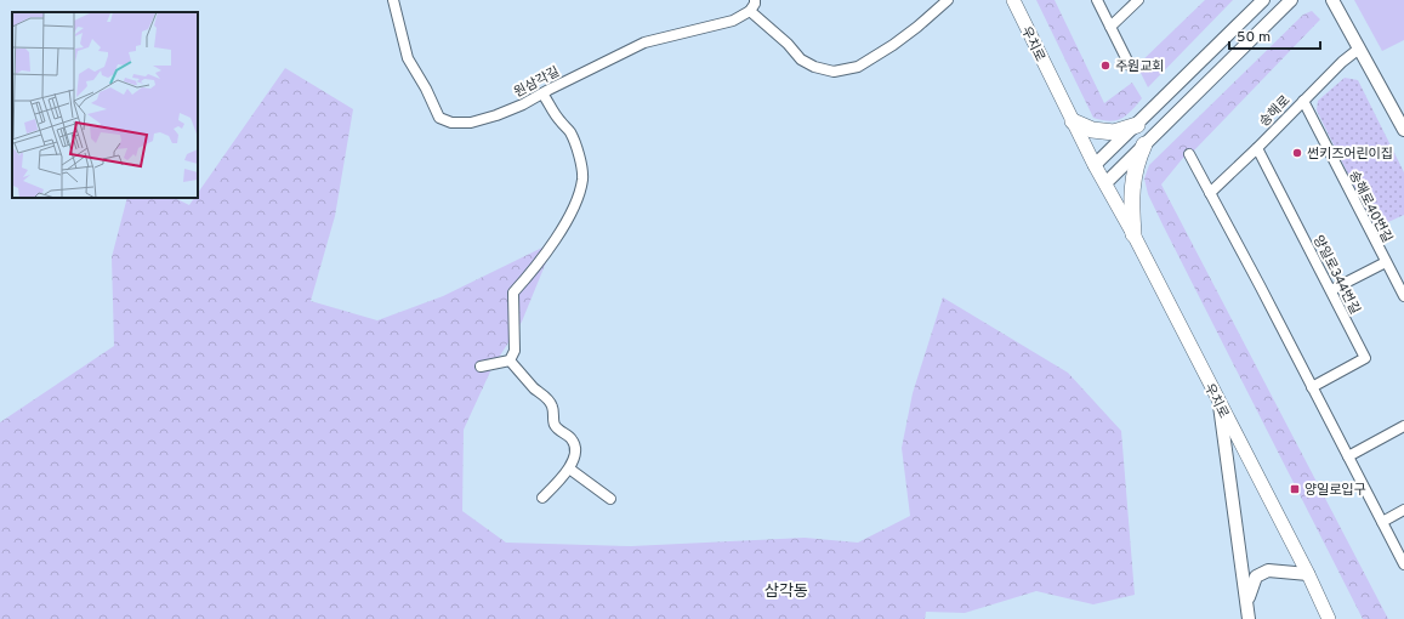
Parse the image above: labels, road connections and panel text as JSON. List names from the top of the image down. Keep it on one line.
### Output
{"streets":{"main road":["우치로"],"street":["원삼각길","송해로","송해로40번길","양일로344번길"]},"crossings":[["송해로","송해로40번길"],["송해로","양일로344번길"]],"districts":["삼각동"],"places":{"other":["주원교회","썬키즈어린이집"],"transit":["양일로입구"]},"scale_bar":"50 m"}
